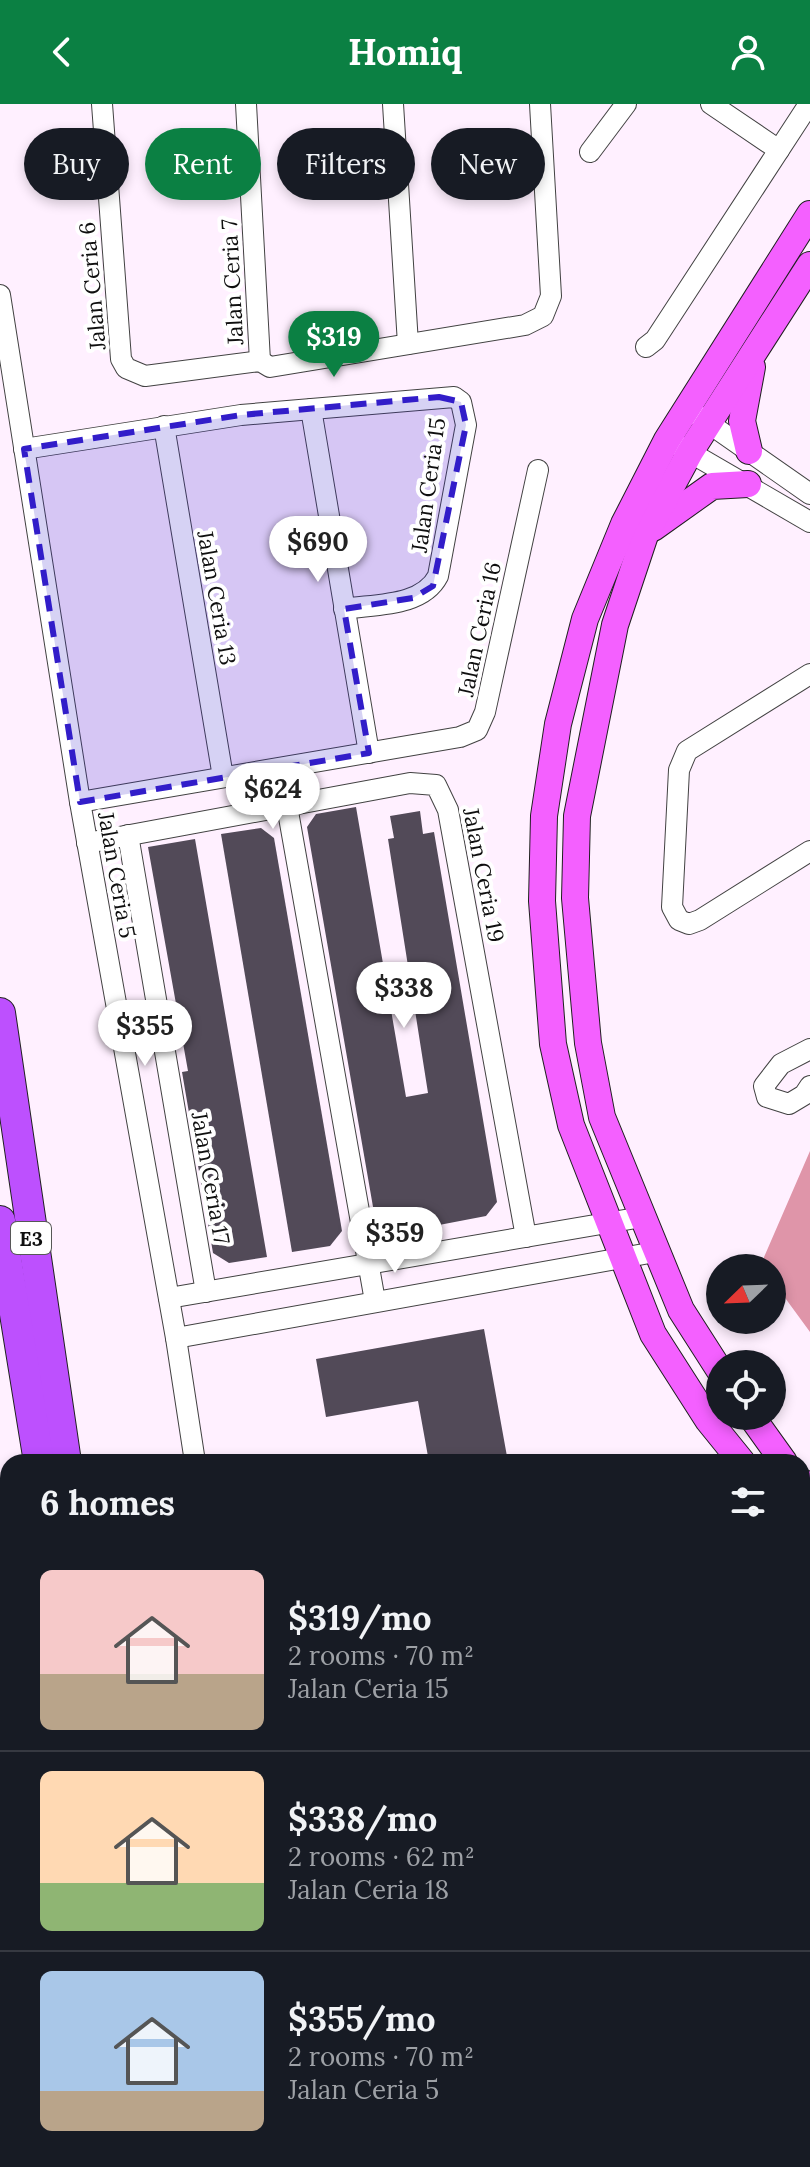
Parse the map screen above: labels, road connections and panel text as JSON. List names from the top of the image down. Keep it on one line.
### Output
{"streets":{"highway":["E3"],"street":["Jalan Ceria 7","Jalan Ceria 6","Jalan Ceria 15","Jalan Ceria 13","Jalan Ceria 16","Jalan Ceria 5","Jalan Ceria 19","Jalan Ceria 17"]},"crossings":[["Jalan Ceria 7","Jalan Ceria 6"],["Jalan Ceria 15","Jalan Ceria 13"],["Jalan Ceria 15","Jalan Ceria 5"],["Jalan Ceria 13","Jalan Ceria 16"],["Jalan Ceria 16","Jalan Ceria 5"],["Jalan Ceria 5","Jalan Ceria 19"],["Jalan Ceria 19","Jalan Ceria 17"]],"north":"bottom left","page":{"header":"Homiq","chip":["Buy","Rent","Filters","New"],"price":["$319","$690","$624","$338","$355","$359"],"heading":"6 homes","list":[{"name":"$319/mo","note":"2 rooms · 70 m² · Jalan Ceria 15"},{"name":"$338/mo","note":"2 rooms · 62 m² · Jalan Ceria 18"},{"name":"$355/mo","note":"2 rooms · 70 m² · Jalan Ceria 5"}]}}
